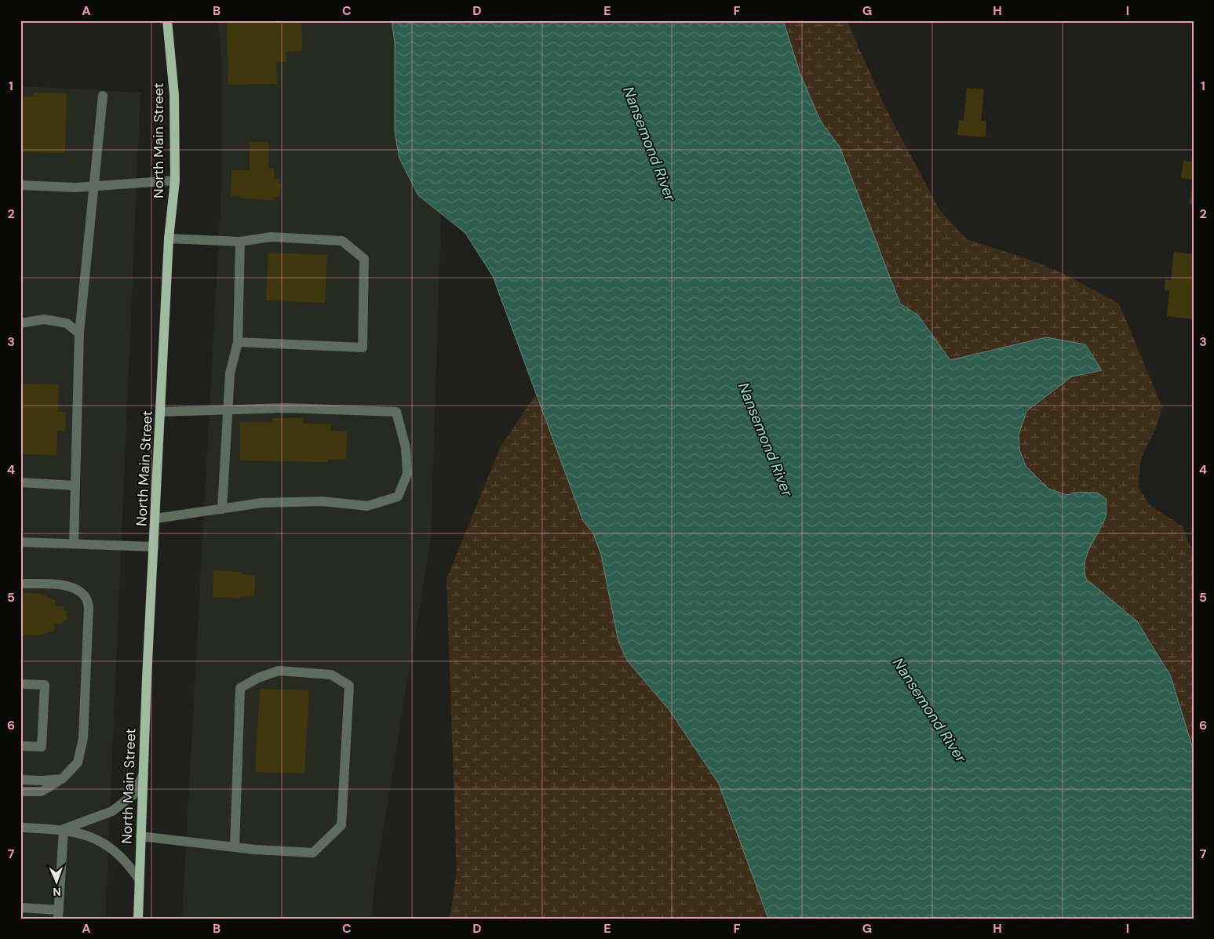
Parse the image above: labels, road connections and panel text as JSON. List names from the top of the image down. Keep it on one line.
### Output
{"streets":{"main road":["North Main Street"]},"water":["Nansemond River"],"north":"bottom","grid":{"columns":["A","B","C","D","E","F","G","H","I"],"rows":["1","2","3","4","5","6","7"]}}
